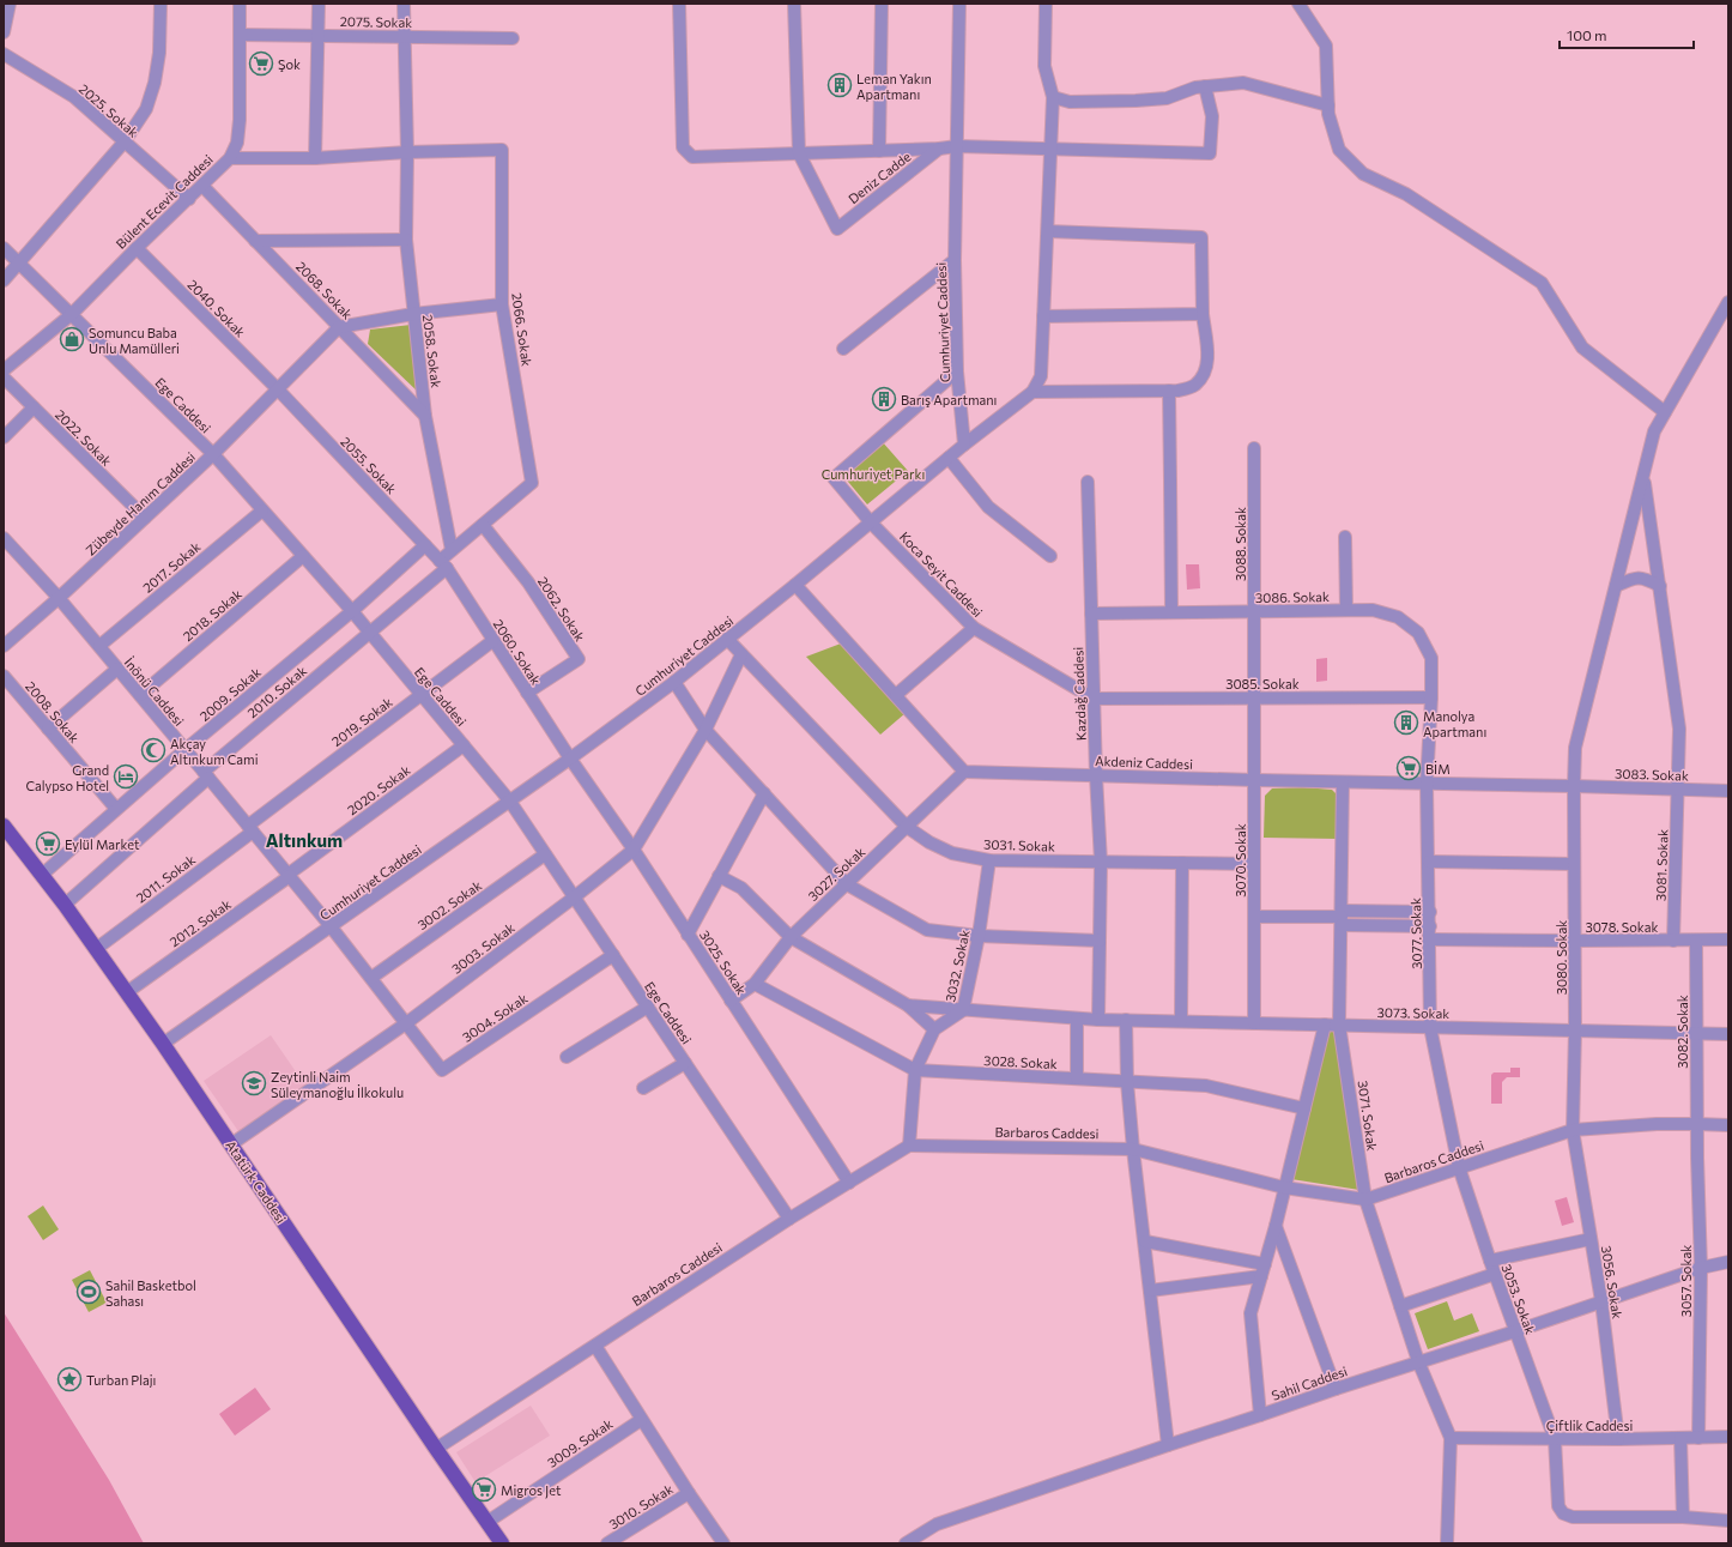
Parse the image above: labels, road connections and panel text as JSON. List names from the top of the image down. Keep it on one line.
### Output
{"streets":{"main road":["Atatürk Caddesi"],"street":["2075. Sokak","2025. Sokak","Deniz Cadde","Bülent Ecevit Caddesi","2068. Sokak","2040. Sokak","Cumhuriyet Caddesi","2066. Sokak","2058. Sokak","Ege Caddesi","2022. Sokak","2055. Sokak","Zübeyde Hanım Caddesi","3088. Sokak","2017. Sokak","Koca Seyit Caddesi","3086. Sokak","2062. Sokak","2018. Sokak","2060. Sokak","3085. Sokak","İnönü Caddesi","2010. Sokak","2009. Sokak","Kazdağ Caddesi","2008. Sokak","2019. Sokak","Akdeniz Caddesi","3083. Sokak","2020. Sokak","3031. Sokak","3070. Sokak","3081. Sokak","3027. Sokak","2011. Sokak","3002. Sokak","2012. Sokak","3078. Sokak","3077. Sokak","3003. Sokak","3080. Sokak","3025. Sokak","3032. Sokak","3073. Sokak","3004. Sokak","3082. Sokak","3028. Sokak","3071. Sokak","Barbaros Caddesi","3057. Sokak","3056. Sokak","3053. Sokak","Sahil Caddesi","Çiftlik Caddesi","3009. Sokak","3010. Sokak"]},"crossings":[["2075. Sokak","Bülent Ecevit Caddesi"],["2075. Sokak","2058. Sokak"],["2025. Sokak","Bülent Ecevit Caddesi"],["Bülent Ecevit Caddesi","2068. Sokak"],["Bülent Ecevit Caddesi","2040. Sokak"],["Bülent Ecevit Caddesi","Ege Caddesi"],["2068. Sokak","2058. Sokak"],["2068. Sokak","Zübeyde Hanım Caddesi"],["2040. Sokak","2055. Sokak"],["2040. Sokak","Zübeyde Hanım Caddesi"],["Cumhuriyet Caddesi","Ege Caddesi"],["Cumhuriyet Caddesi","Koca Seyit Caddesi"],["Cumhuriyet Caddesi","2060. Sokak"],["Cumhuriyet Caddesi","İnönü Caddesi"],["Cumhuriyet Caddesi","3031. Sokak"],["Cumhuriyet Caddesi","3025. Sokak"],["Cumhuriyet Caddesi","Atatürk Caddesi"],["2066. Sokak","2058. Sokak"],["2066. Sokak","2010. Sokak"],["2058. Sokak","2010. Sokak"],["Ege Caddesi","Zübeyde Hanım Caddesi"],["Ege Caddesi","2017. Sokak"],["Ege Caddesi","2018. Sokak"],["Ege Caddesi","2010. Sokak"],["Ege Caddesi","2009. Sokak"],["Ege Caddesi","2019. Sokak"],["Ege Caddesi","2020. Sokak"],["Ege Caddesi","3002. Sokak"],["Ege Caddesi","3003. Sokak"],["Ege Caddesi","3004. Sokak"],["Ege Caddesi","Barbaros Caddesi"],["2022. Sokak","Zübeyde Hanım Caddesi"],["2055. Sokak","Zübeyde Hanım Caddesi"],["2055. Sokak","2060. Sokak"],["2055. Sokak","2010. Sokak"],["2055. Sokak","2009. Sokak"],["Zübeyde Hanım Caddesi","İnönü Caddesi"],["3088. Sokak","3086. Sokak"],["3088. Sokak","3085. Sokak"],["3088. Sokak","3070. Sokak"],["2017. Sokak","İnönü Caddesi"],["Koca Seyit Caddesi","3085. Sokak"],["Koca Seyit Caddesi","Kazdağ Caddesi"],["3086. Sokak","3085. Sokak"],["3086. Sokak","Kazdağ Caddesi"],["3086. Sokak","3077. Sokak"],["2062. Sokak","2060. Sokak"],["2062. Sokak","2010. Sokak"],["2018. Sokak","İnönü Caddesi"],["2060. Sokak","2010. Sokak"],["2060. Sokak","2019. Sokak"],["2060. Sokak","3025. Sokak"],["3085. Sokak","Kazdağ Caddesi"],["3085. Sokak","3070. Sokak"],["3085. Sokak","3077. Sokak"],["İnönü Caddesi","2010. Sokak"],["İnönü Caddesi","2009. Sokak"],["İnönü Caddesi","2019. Sokak"],["İnönü Caddesi","2020. Sokak"],["İnönü Caddesi","2011. Sokak"],["İnönü Caddesi","3002. Sokak"],["İnönü Caddesi","2012. Sokak"],["İnönü Caddesi","3003. Sokak"],["İnönü Caddesi","3004. Sokak"],["2010. Sokak","Atatürk Caddesi"],["2009. Sokak","2008. Sokak"],["2009. Sokak","Atatürk Caddesi"],["Kazdağ Caddesi","Akdeniz Caddesi"],["Kazdağ Caddesi","3031. Sokak"],["Kazdağ Caddesi","3073. Sokak"],["2019. Sokak","2011. Sokak"],["Akdeniz Caddesi","3083. Sokak"],["Akdeniz Caddesi","3070. Sokak"],["Akdeniz Caddesi","3027. Sokak"],["Akdeniz Caddesi","3077. Sokak"],["Akdeniz Caddesi","3080. Sokak"],["Akdeniz Caddesi","3071. Sokak"],["3083. Sokak","3081. Sokak"],["3083. Sokak","3080. Sokak"],["2020. Sokak","2012. Sokak"],["3031. Sokak","3070. Sokak"],["3031. Sokak","3027. Sokak"],["3031. Sokak","3003. Sokak"],["3031. Sokak","3032. Sokak"],["3070. Sokak","3073. Sokak"],["3081. Sokak","3078. Sokak"],["3081. Sokak","3080. Sokak"],["3027. Sokak","3025. Sokak"],["3027. Sokak","3028. Sokak"],["2011. Sokak","Atatürk Caddesi"],["2012. Sokak","Atatürk Caddesi"],["3078. Sokak","3077. Sokak"],["3078. Sokak","3080. Sokak"],["3078. Sokak","3082. Sokak"],["3077. Sokak","3073. Sokak"],["3077. Sokak","Barbaros Caddesi"],["3077. Sokak","3053. Sokak"],["3003. Sokak","3025. Sokak"],["3003. Sokak","3004. Sokak"],["3003. Sokak","Atatürk Caddesi"],["3080. Sokak","3073. Sokak"],["3080. Sokak","Barbaros Caddesi"],["3080. Sokak","3056. Sokak"],["3025. Sokak","Barbaros Caddesi"],["3032. Sokak","3073. Sokak"],["3073. Sokak","3082. Sokak"],["3073. Sokak","3071. Sokak"],["3082. Sokak","Barbaros Caddesi"],["3082. Sokak","3057. Sokak"],["3071. Sokak","Barbaros Caddesi"],["3071. Sokak","Sahil Caddesi"],["3071. Sokak","Çiftlik Caddesi"],["Barbaros Caddesi","Atatürk Caddesi"],["Barbaros Caddesi","3057. Sokak"],["Barbaros Caddesi","3056. Sokak"],["Barbaros Caddesi","3053. Sokak"],["Atatürk Caddesi","3009. Sokak"],["3057. Sokak","Sahil Caddesi"],["3057. Sokak","Çiftlik Caddesi"],["3056. Sokak","Sahil Caddesi"],["3056. Sokak","Çiftlik Caddesi"],["3053. Sokak","Sahil Caddesi"],["3053. Sokak","Çiftlik Caddesi"]],"districts":["Altınkum"],"parks":["Cumhuriyet Parkı"],"places":{"supermarket":["Şok","BİM","Eylül Market","Migros Jet"],"building":["Leman Yakın Apartmanı","Barış Apartmanı","Manolya Apartmanı"],"shop":["Somuncu Baba Unlu Mamülleri"],"mosque":["Akçay Altınkum Cami"],"hotel":["Grand Calypso Hotel"],"school or university":["Zeytinli Naim Süleymanoğlu İlkokulu"],"sports":["Sahil Basketbol Sahası"],"place":["Turban Plajı"]},"scale_bar":"100 m"}
